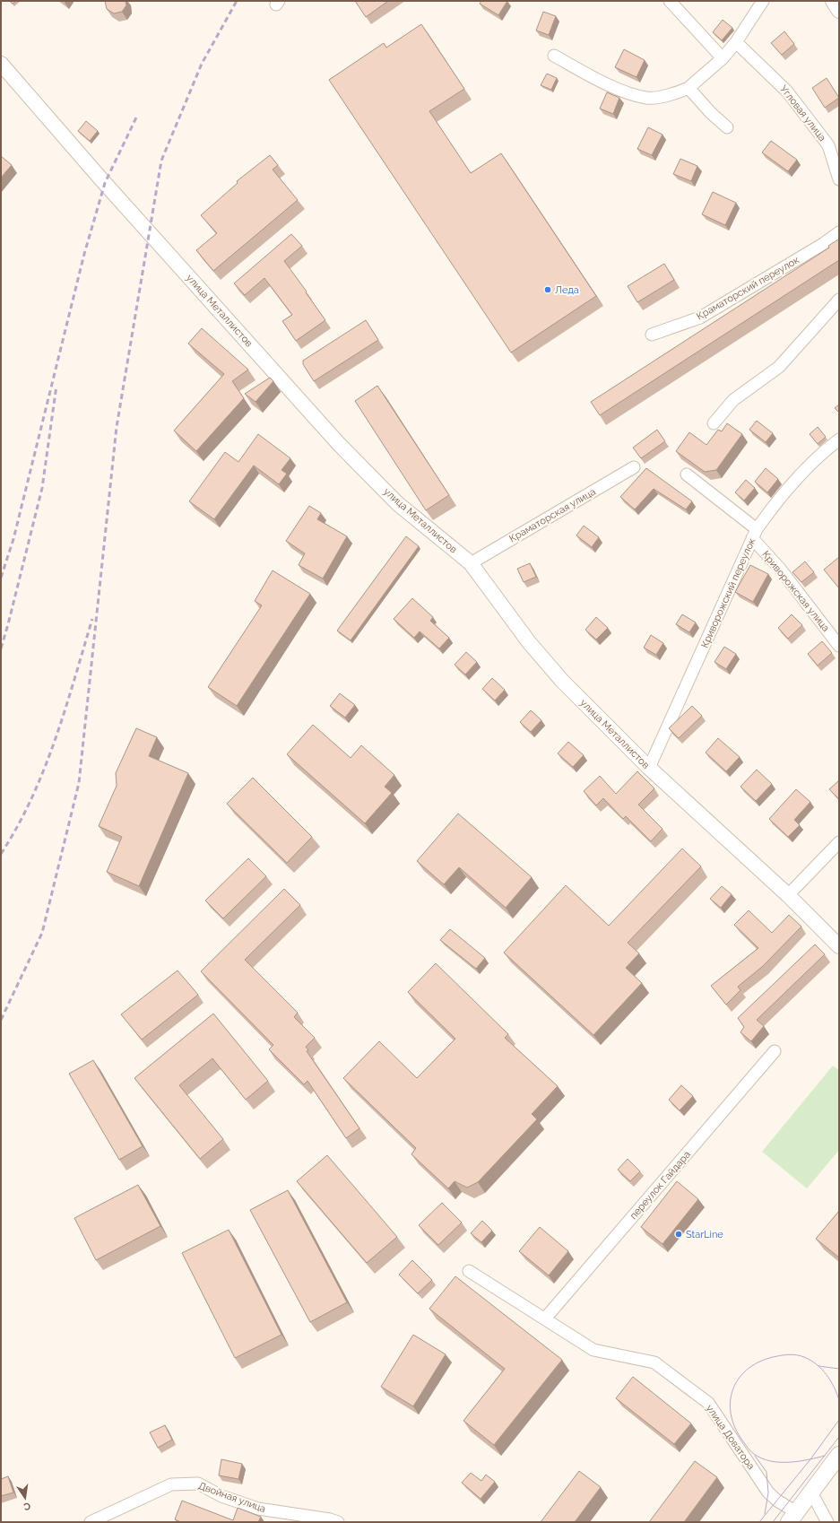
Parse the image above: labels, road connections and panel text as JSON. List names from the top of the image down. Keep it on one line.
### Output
{"streets":{"street":["Угловая улица","Краматорский переулок","улица Металлистов","Краматорская улица","Криворожская улица","Криворожский переулок","переулок Гайдара","улица Доватора","Двойная улица"]},"crossings":[["улица Металлистов","Краматорская улица"],["улица Металлистов","Криворожский переулок"],["Криворожская улица","Криворожский переулок"],["переулок Гайдара","улица Доватора"]],"places":["Леда","StarLine"],"north":"bottom"}
